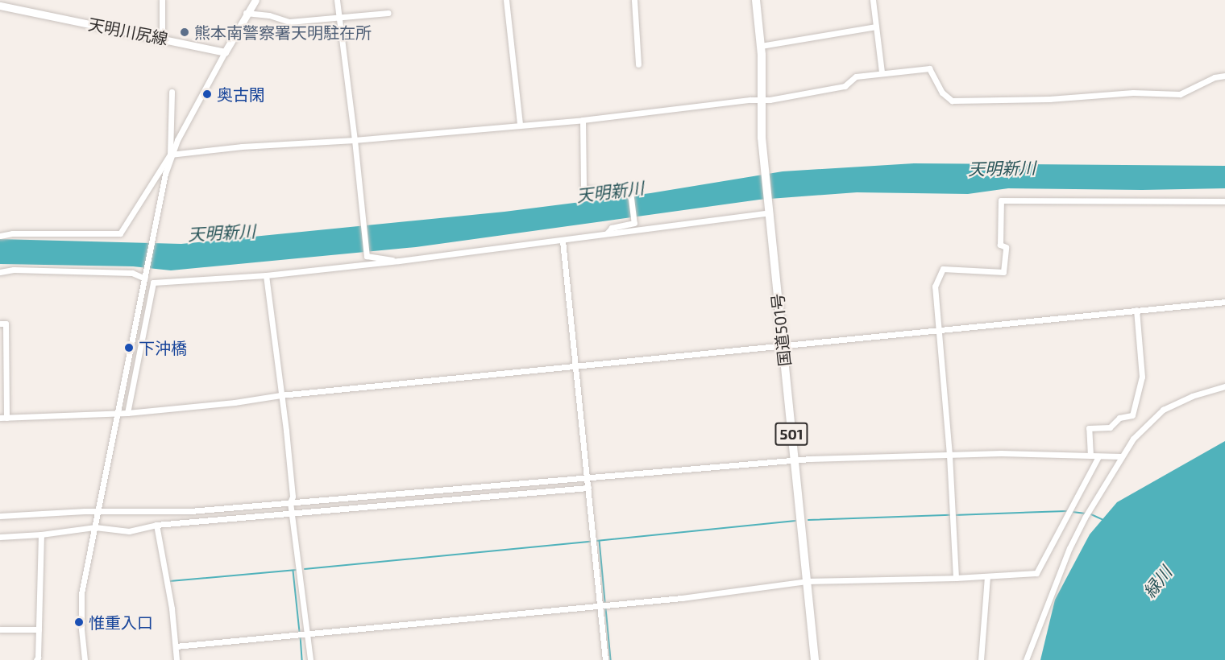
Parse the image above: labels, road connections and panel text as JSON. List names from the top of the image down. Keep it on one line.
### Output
{"streets":{"highway":["国道501号","501"],"main road":["天明川尻線"]},"water":["天明新川","緑川"],"places":["熊本南警察署天明駐在所","奥古閑","下沖橋","惟重入口"]}
